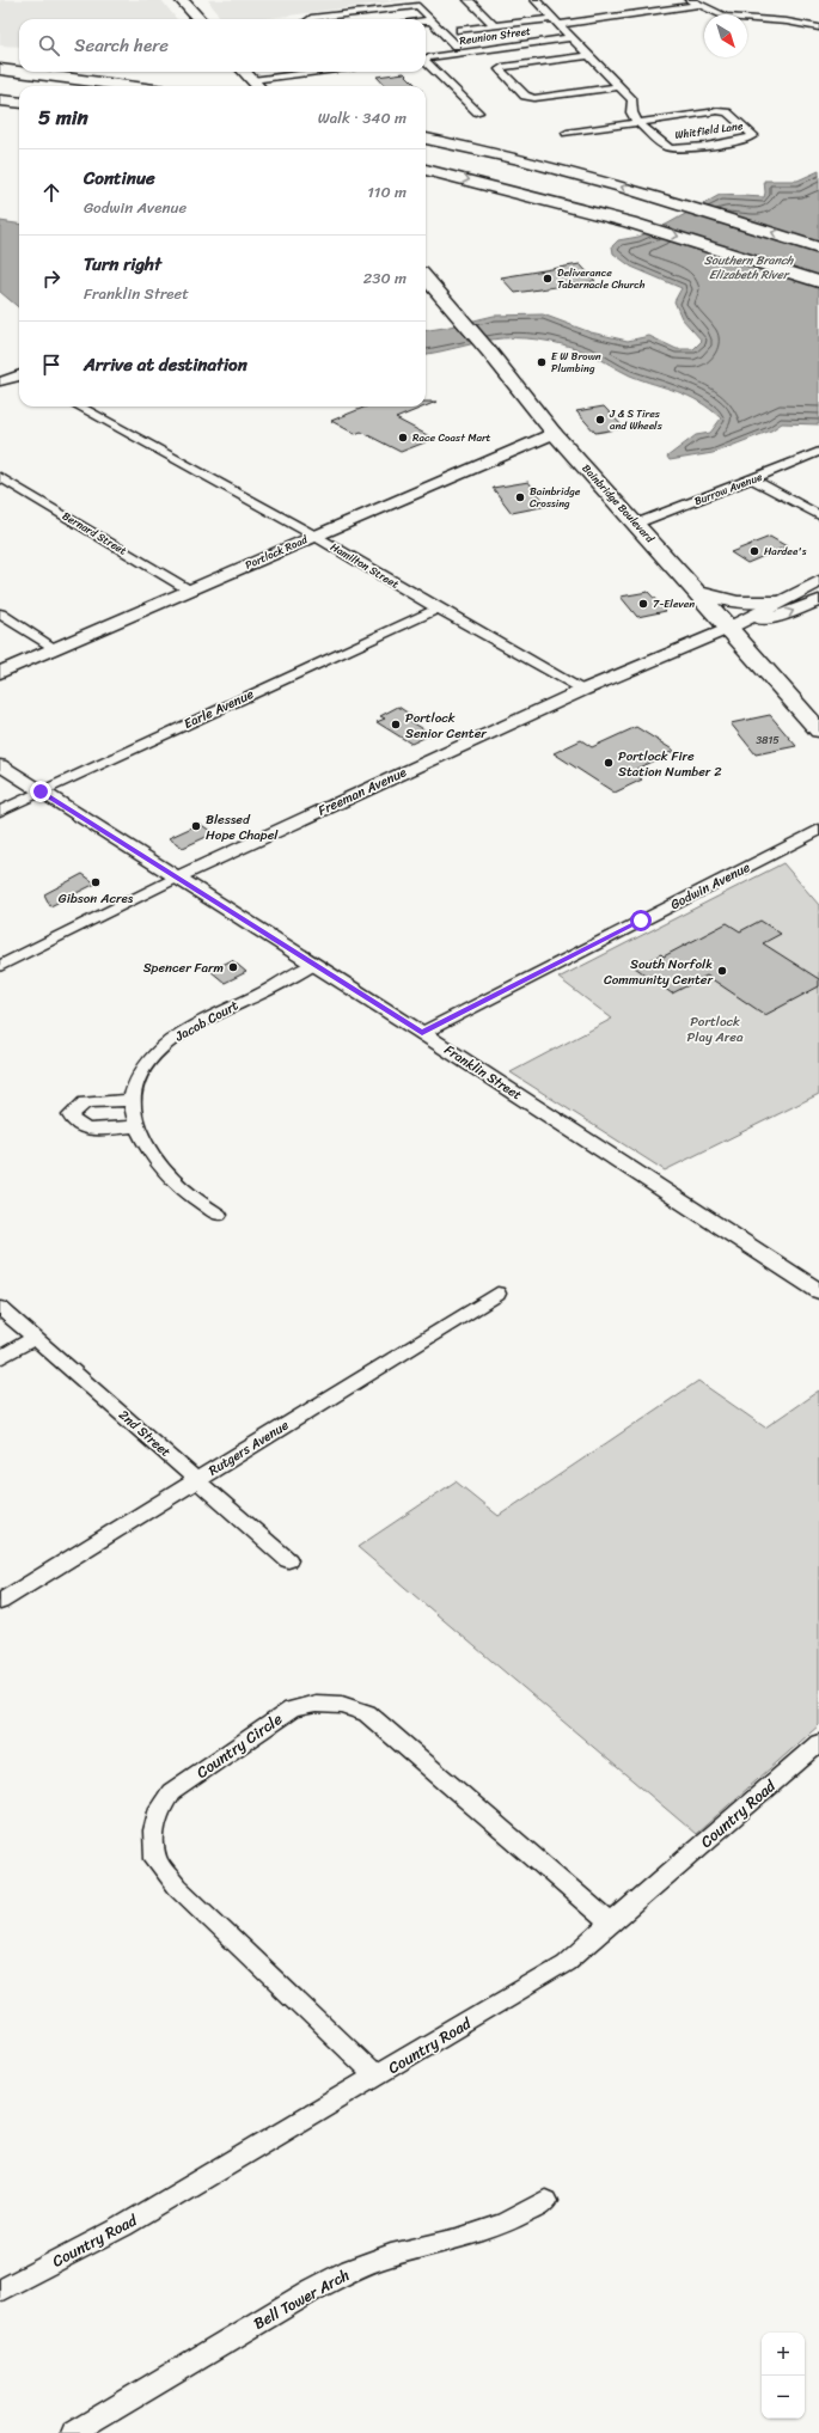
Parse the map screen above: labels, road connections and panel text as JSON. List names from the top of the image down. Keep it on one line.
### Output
{"streets":{"main road":["Bainbridge Boulevard","Portlock Road","Freeman Avenue"],"street":["Reunion Street","Whitfield Lane","Burrow Avenue","Bernard Street","Hamilton Street","Earle Avenue","Godwin Avenue","Jacob Court","Franklin Street","2nd Street","Rutgers Avenue","Country Circle","Country Road","Bell Tower Arch"]},"crossings":[["Burrow Avenue","Bainbridge Boulevard"],["Bainbridge Boulevard","Portlock Road"],["Bainbridge Boulevard","Freeman Avenue"],["Bernard Street","Portlock Road"],["Portlock Road","Hamilton Street"],["Hamilton Street","Earle Avenue"],["Hamilton Street","Freeman Avenue"],["Earle Avenue","Franklin Street"],["Freeman Avenue","Franklin Street"],["Godwin Avenue","Franklin Street"],["Jacob Court","Franklin Street"],["2nd Street","Rutgers Avenue"],["Country Circle","Country Road"]],"water":["Southern Branch Elizabeth River"],"parks":["Portlock Play Area"],"places":["Deliverance Tabernacle Church","E W Brown Plumbing","J & S Tires and Wheels","Race Coast Mart","Bainbridge Crossing","Hardee's","7-Eleven","Portlock Senior Center","Portlock Fire Station Number 2","Blessed Hope Chapel","Gibson Acres","Spencer Farm","South Norfolk Community Center"],"house_numbers":["3815"],"north":"bottom right","page":{"search":"Search here","heading":["5 min","Walk · 340 m"],"list":[["Continue","Godwin Avenue","110 m"],["Turn right","Franklin Street","230 m"],"Arrive at destination"],"map_buttons":["+","−"]}}
